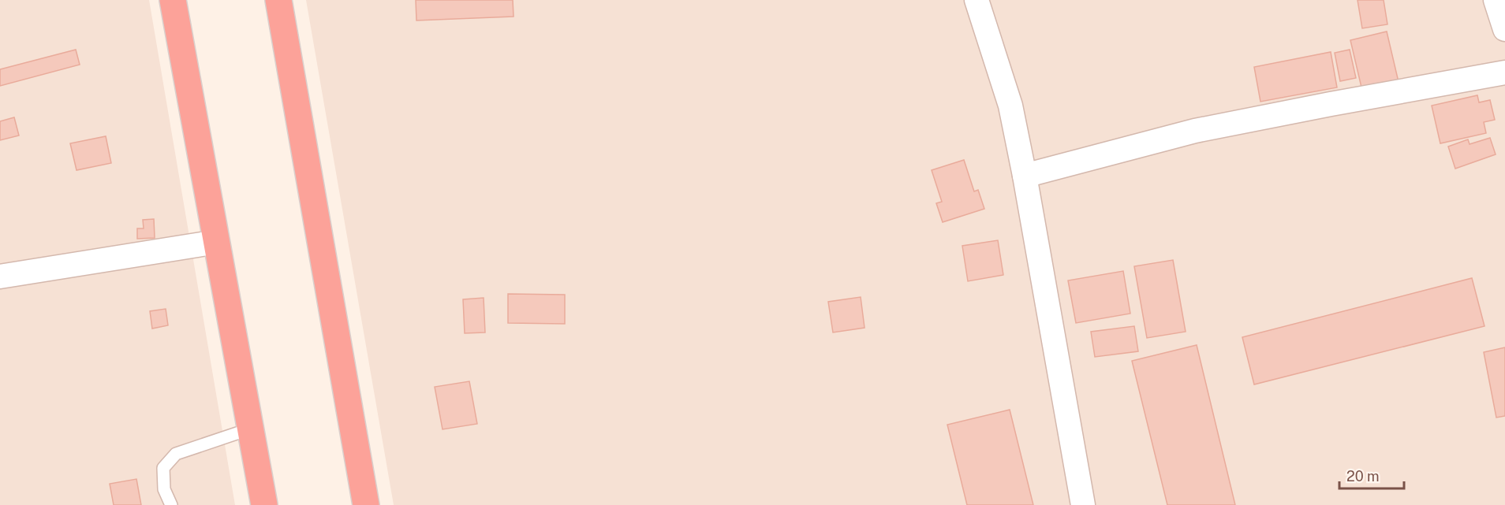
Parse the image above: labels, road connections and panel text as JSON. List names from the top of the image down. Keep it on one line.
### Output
{"scale_bar":"20 m"}
